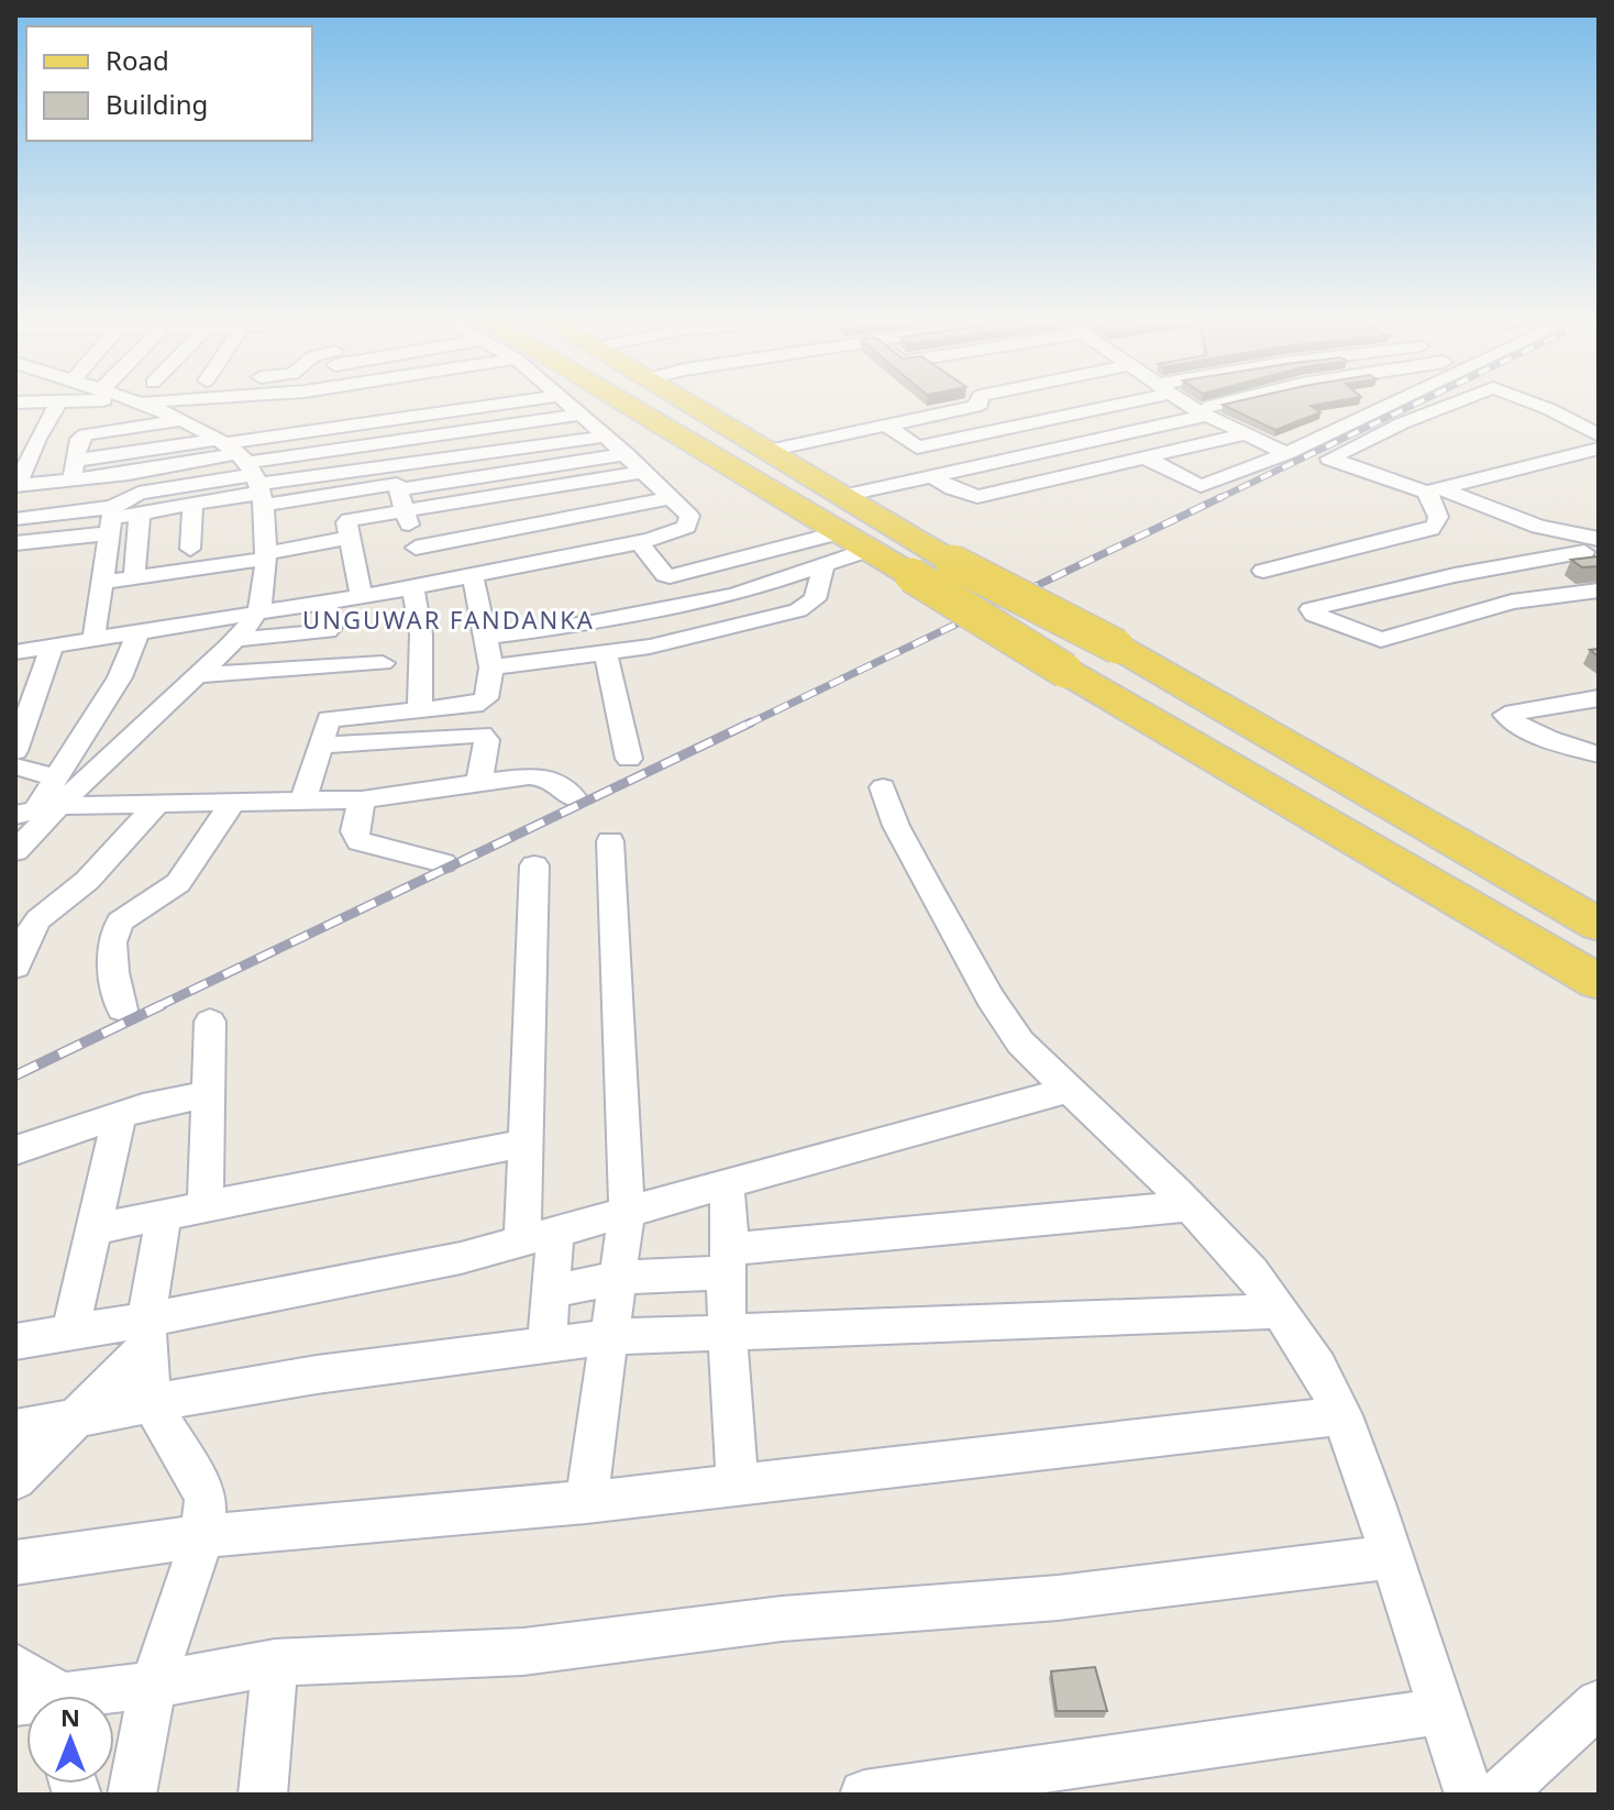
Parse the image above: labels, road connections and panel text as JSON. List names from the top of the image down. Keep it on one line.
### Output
{"districts":["UNGUWAR FANDANKA"],"legend":["Road","Building"],"north":"top"}
